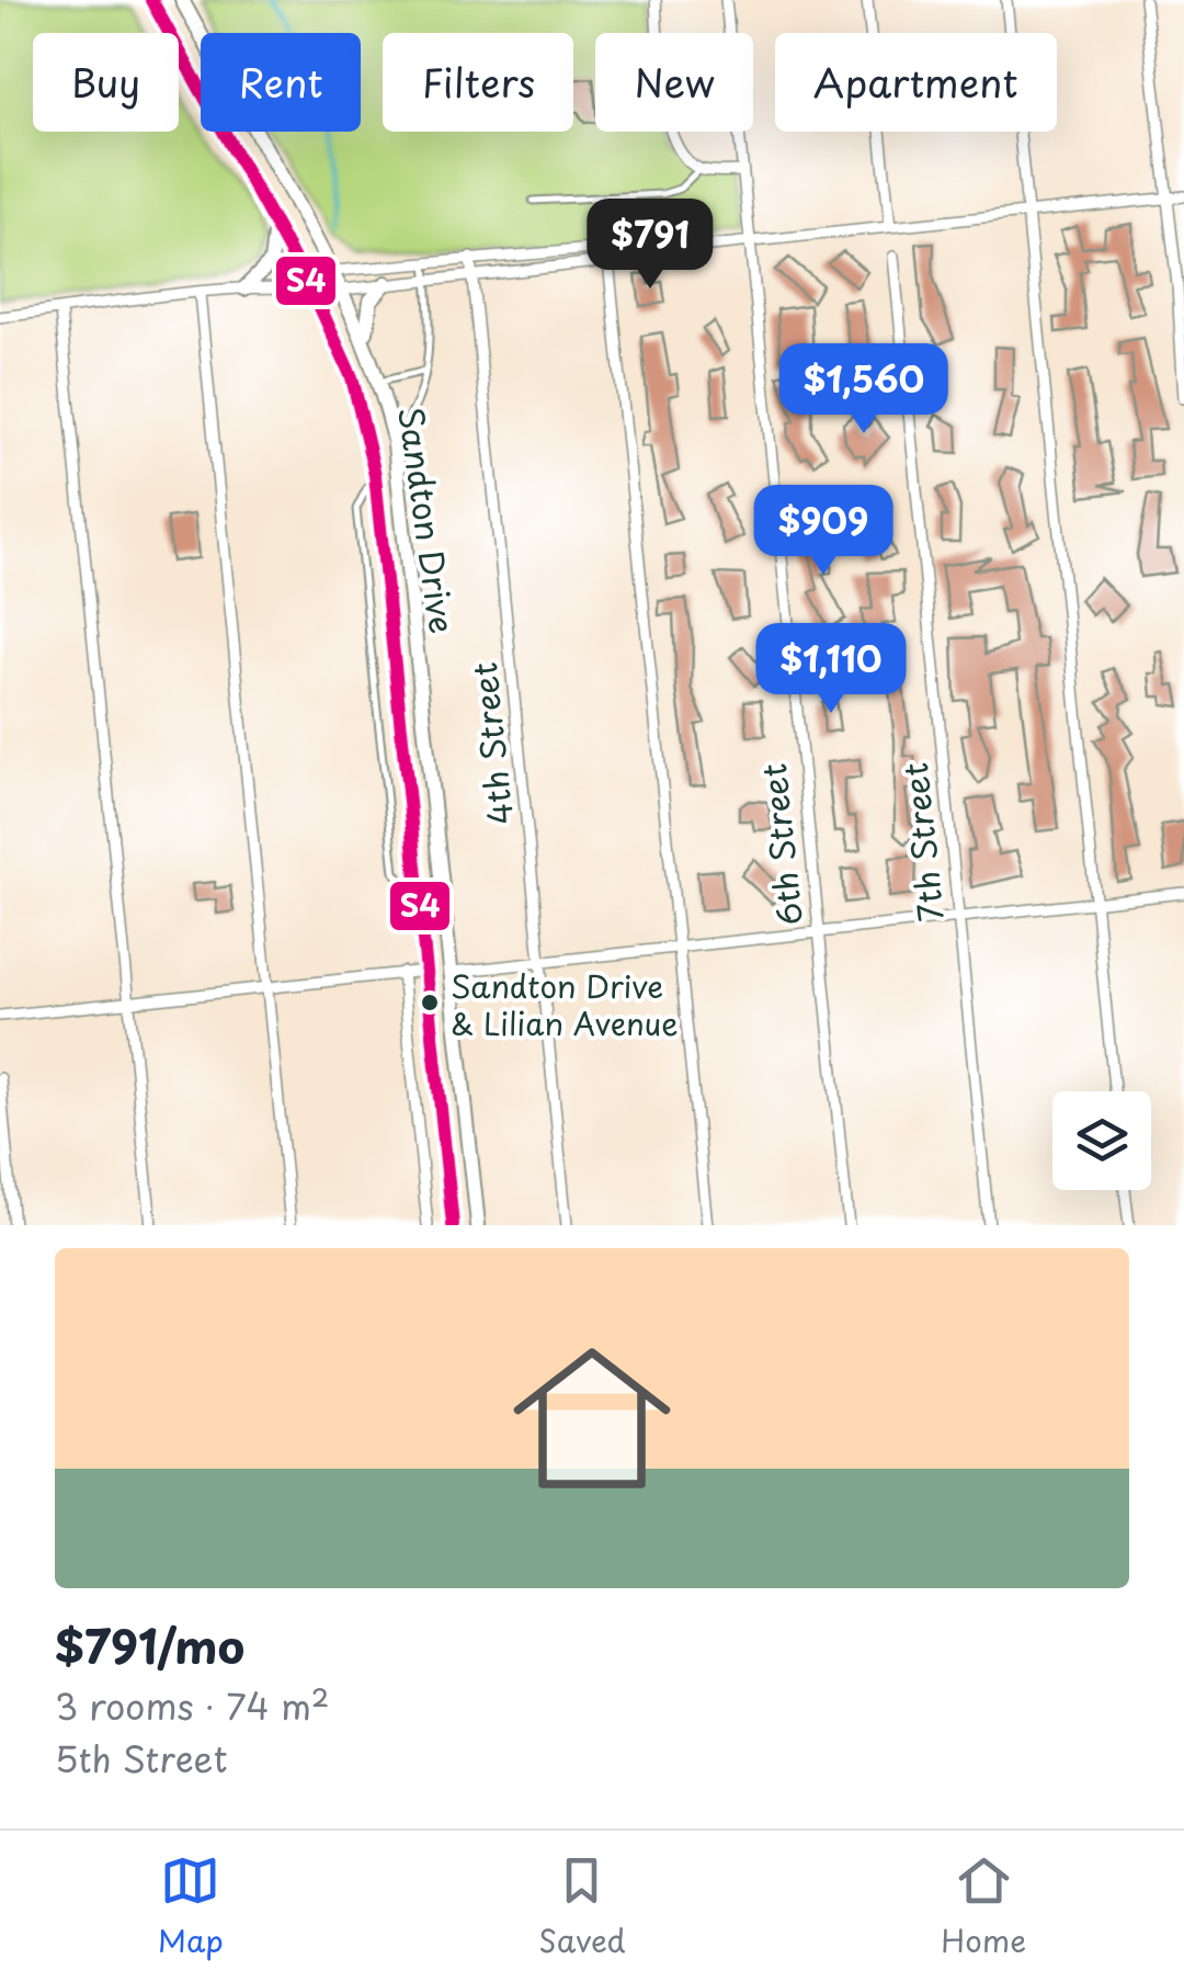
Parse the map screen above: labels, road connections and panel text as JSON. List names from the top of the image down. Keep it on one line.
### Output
{"streets":{"main road":["Sandton Drive"],"street":["4th Street","7th Street","6th Street"]},"places":["Sandton Drive & Lilian Avenue"],"lines":["transit line S4"],"page":{"chip":["Buy","Rent","Filters","New","Apartment"],"price":["$791","$1,560","$909","$1,110"],"list":[{"name":"$791/mo","note":"3 rooms · 74 m² · 5th Street"}],"tabs":["Map","Saved","Home"]}}
